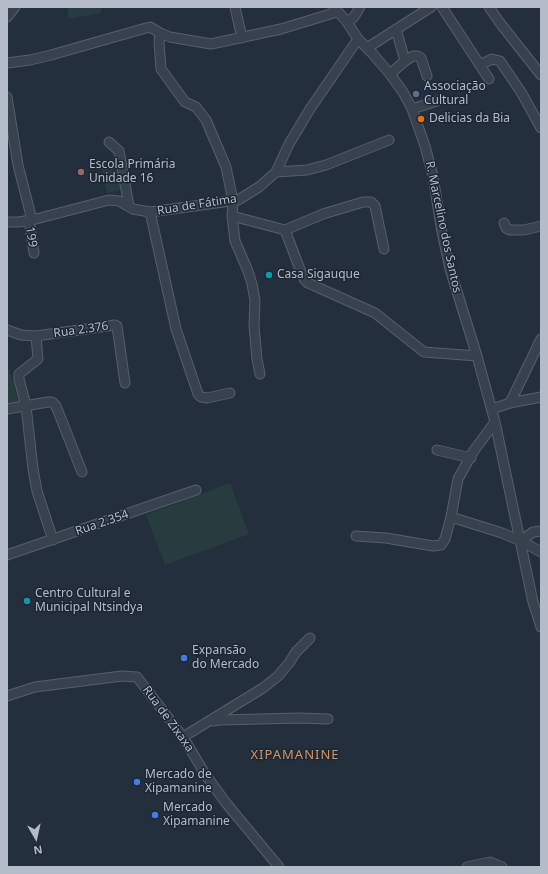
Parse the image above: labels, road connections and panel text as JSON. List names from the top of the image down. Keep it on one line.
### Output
{"streets":{"street":["Rua de Fátima","R. Marcelino dos Santos","199","Rua 2.376","Rua 2.354","Rua de Zixaxa"]},"crossings":[["Rua de Fátima","R. Marcelino dos Santos"],["Rua de Fátima","199"]],"districts":["XIPAMANINE"],"places":["Associação Cultural","Delicias da Bia","Escola Primária Unidade 16","Casa Sigauque","Centro Cultural e Municipal Ntsindya","Expansão do Mercado","Mercado de Xipamanine","Mercado Xipamanine"],"north":"bottom"}
